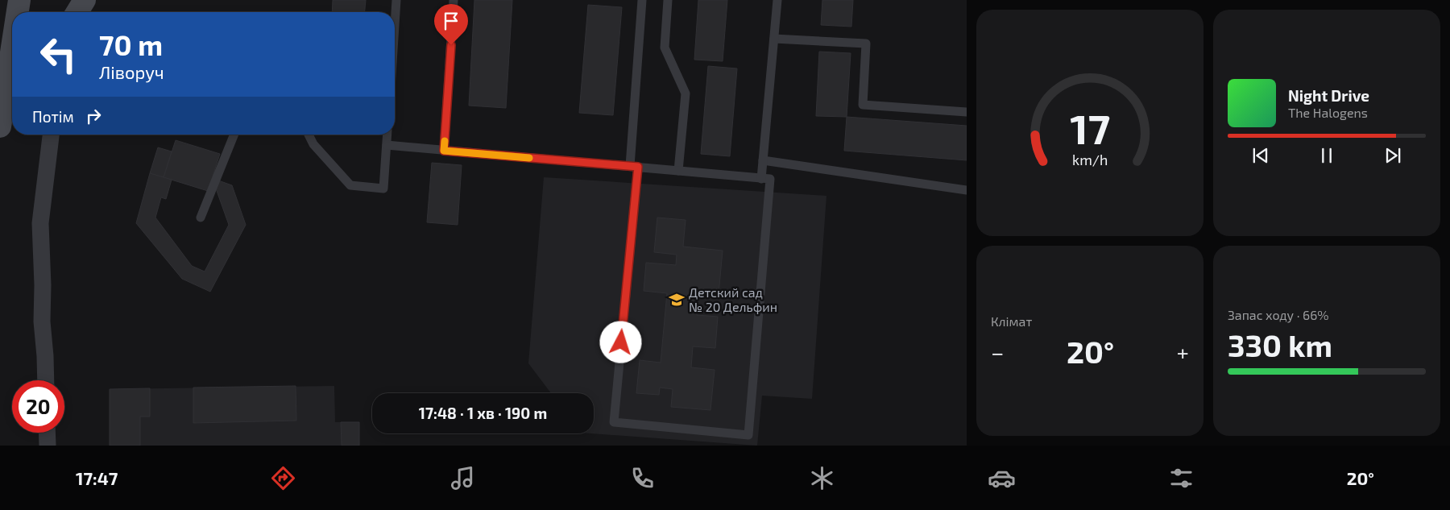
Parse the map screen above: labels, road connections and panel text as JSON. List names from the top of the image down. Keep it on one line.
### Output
{"places":{"school or university":["Детский сад № 20 Дельфин"]},"page":{"turn":["70 m","Ліворуч"],"song":["Night Drive","The Halogens"],"then":"Потім","tile":["Клімат",["Запас ходу · 66%","330 km"]],"heat":["−","20°","+"],"limit":"20","trip":"17:48 · 1 хв · 190 m","tabs":["17:47","20°"],"gauge":["17","km/h"]}}
